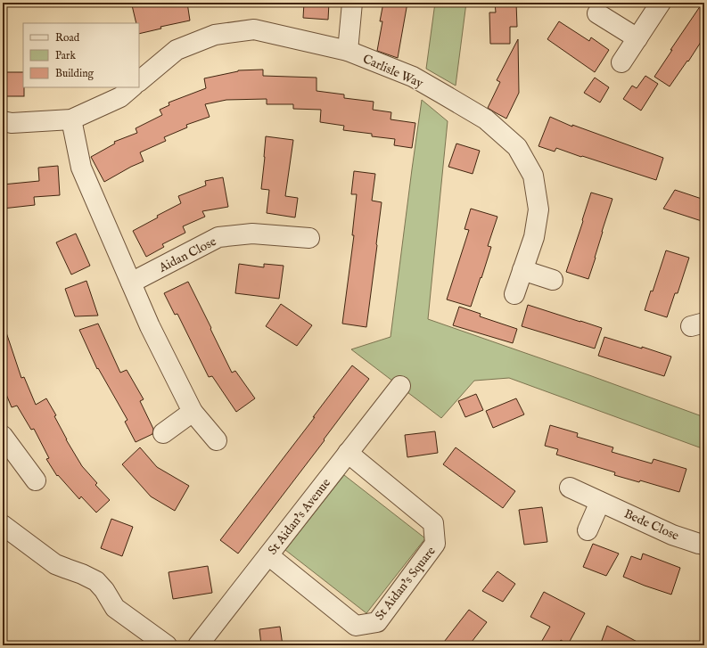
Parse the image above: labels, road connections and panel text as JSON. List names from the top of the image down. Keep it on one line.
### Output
{"streets":{"street":["Carlisle Way","Aidan Close","St Aidan's Avenue","Bede Close","St Aidan's Square"]},"crossings":[["St Aidan's Avenue","St Aidan's Square"]],"legend":["Road","Park","Building"]}
